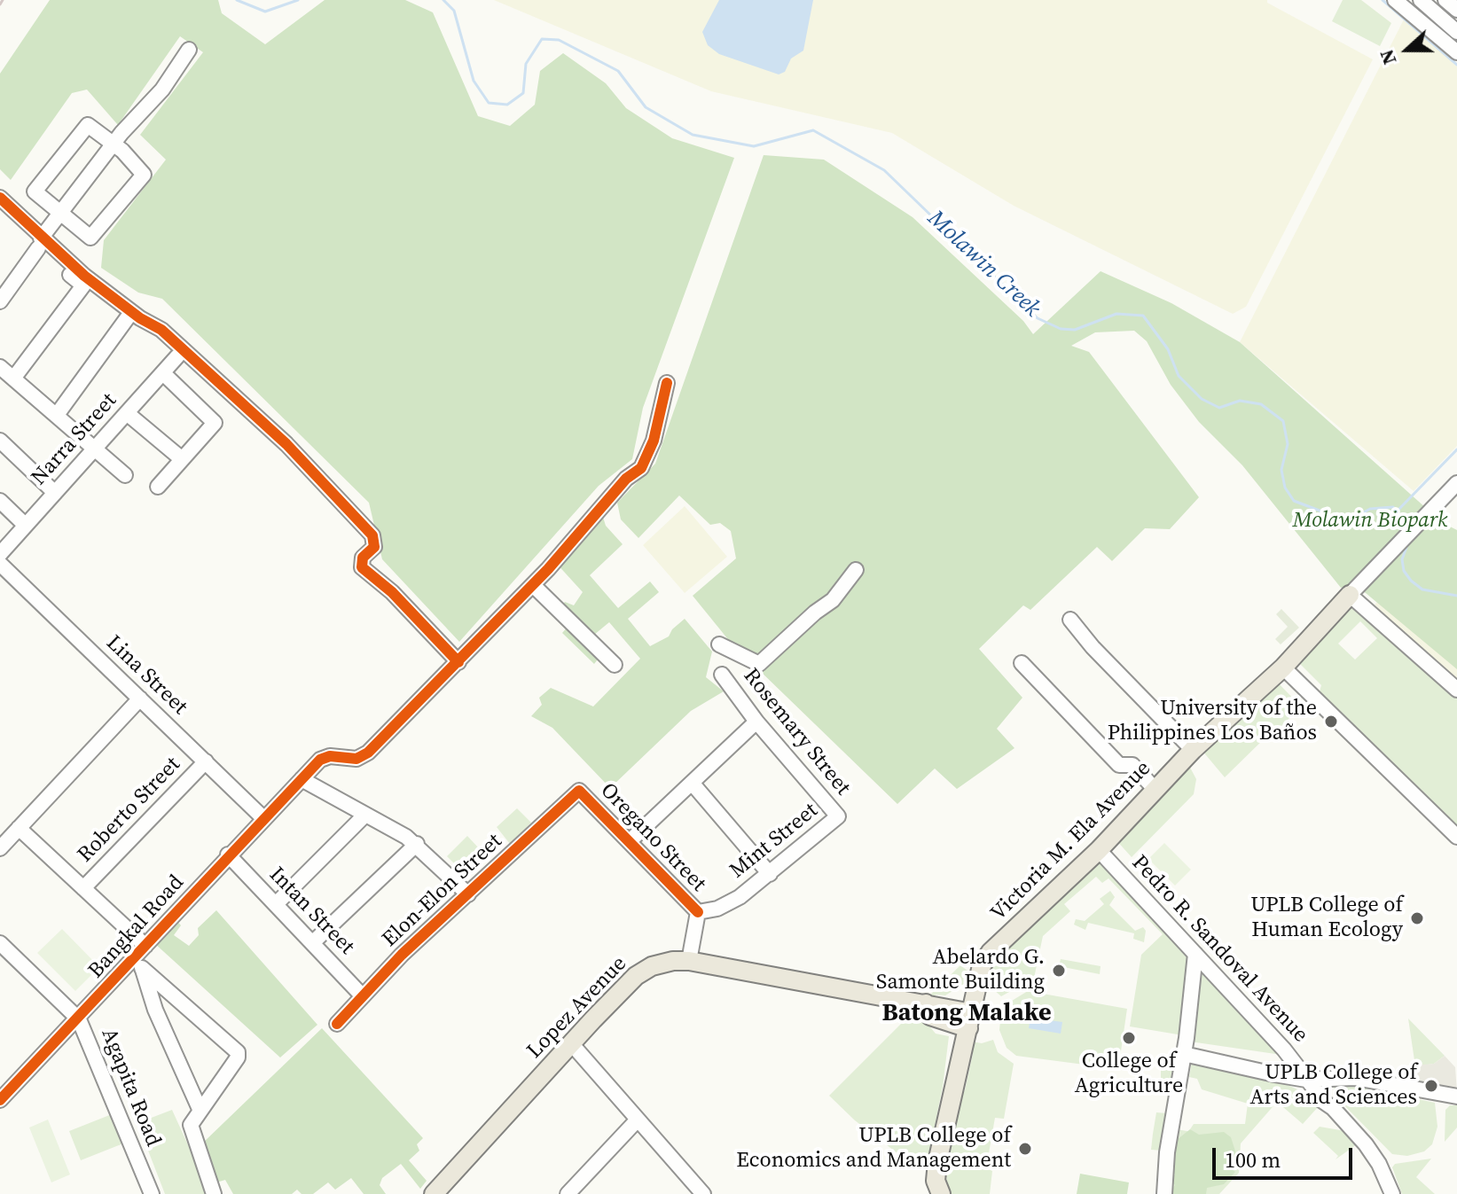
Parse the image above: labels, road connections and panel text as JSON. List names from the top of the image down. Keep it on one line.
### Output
{"streets":{"main road":["Victoria M. Ela Avenue","Lopez Avenue"],"street":["Narra Street","Lina Street","Rosemary Street","Roberto Street","Oregano Street","Mint Street","Elon-Elon Street","Intan Street","Bangkal Road","Pedro R. Sandoval Avenue","Agapita Road"]},"crossings":[["Narra Street","Lina Street"],["Lina Street","Roberto Street"],["Lina Street","Bangkal Road"],["Rosemary Street","Mint Street"],["Oregano Street","Mint Street"],["Oregano Street","Elon-Elon Street"],["Oregano Street","Lopez Avenue"],["Victoria M. Ela Avenue","Pedro R. Sandoval Avenue"],["Victoria M. Ela Avenue","Lopez Avenue"],["Elon-Elon Street","Intan Street"],["Intan Street","Bangkal Road"],["Bangkal Road","Agapita Road"]],"districts":["Batong Malake"],"water":["Molawin Creek"],"parks":["Molawin Biopark"],"places":["University of the Philippines Los Baños","UPLB College of Human Ecology","Abelardo G. Samonte Building","College of Agriculture","UPLB College of Arts and Sciences","UPLB College of Economics and Management"],"scale_bar":"100 m","north":"left"}
